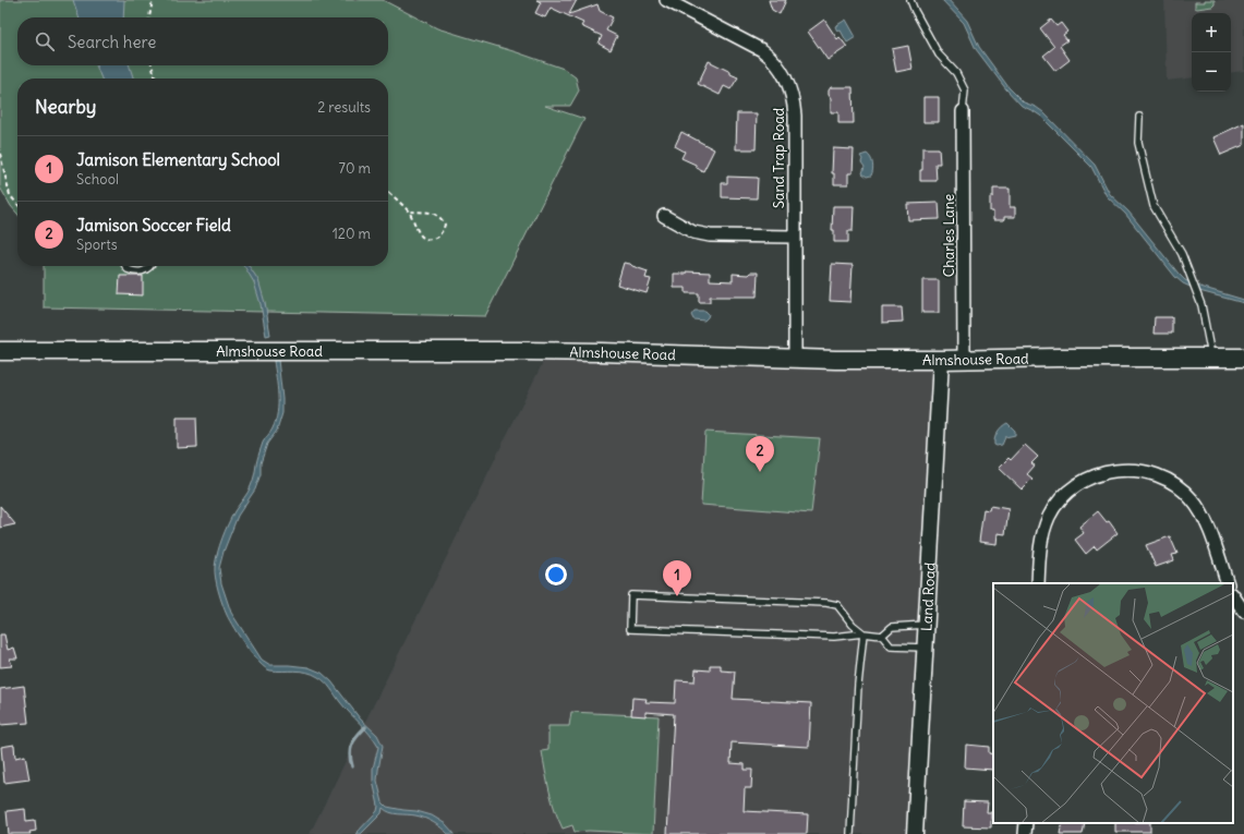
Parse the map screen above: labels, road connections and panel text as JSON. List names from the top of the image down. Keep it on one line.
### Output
{"streets":{"main road":["Almshouse Road"],"street":["Sand Trap Road","Charles Lane","Land Road"]},"crossings":[["Sand Trap Road","Almshouse Road"],["Charles Lane","Almshouse Road"],["Almshouse Road","Land Road"]],"page":{"map_buttons":["+","−"],"search":"Search here","heading":["Nearby","2 results"],"list":[{"mark":"1","name":"Jamison Elementary School","note":"School","value":"70 m"},{"mark":"2","name":"Jamison Soccer Field","note":"Sports","value":"120 m"}],"pins":["2","1"]}}
